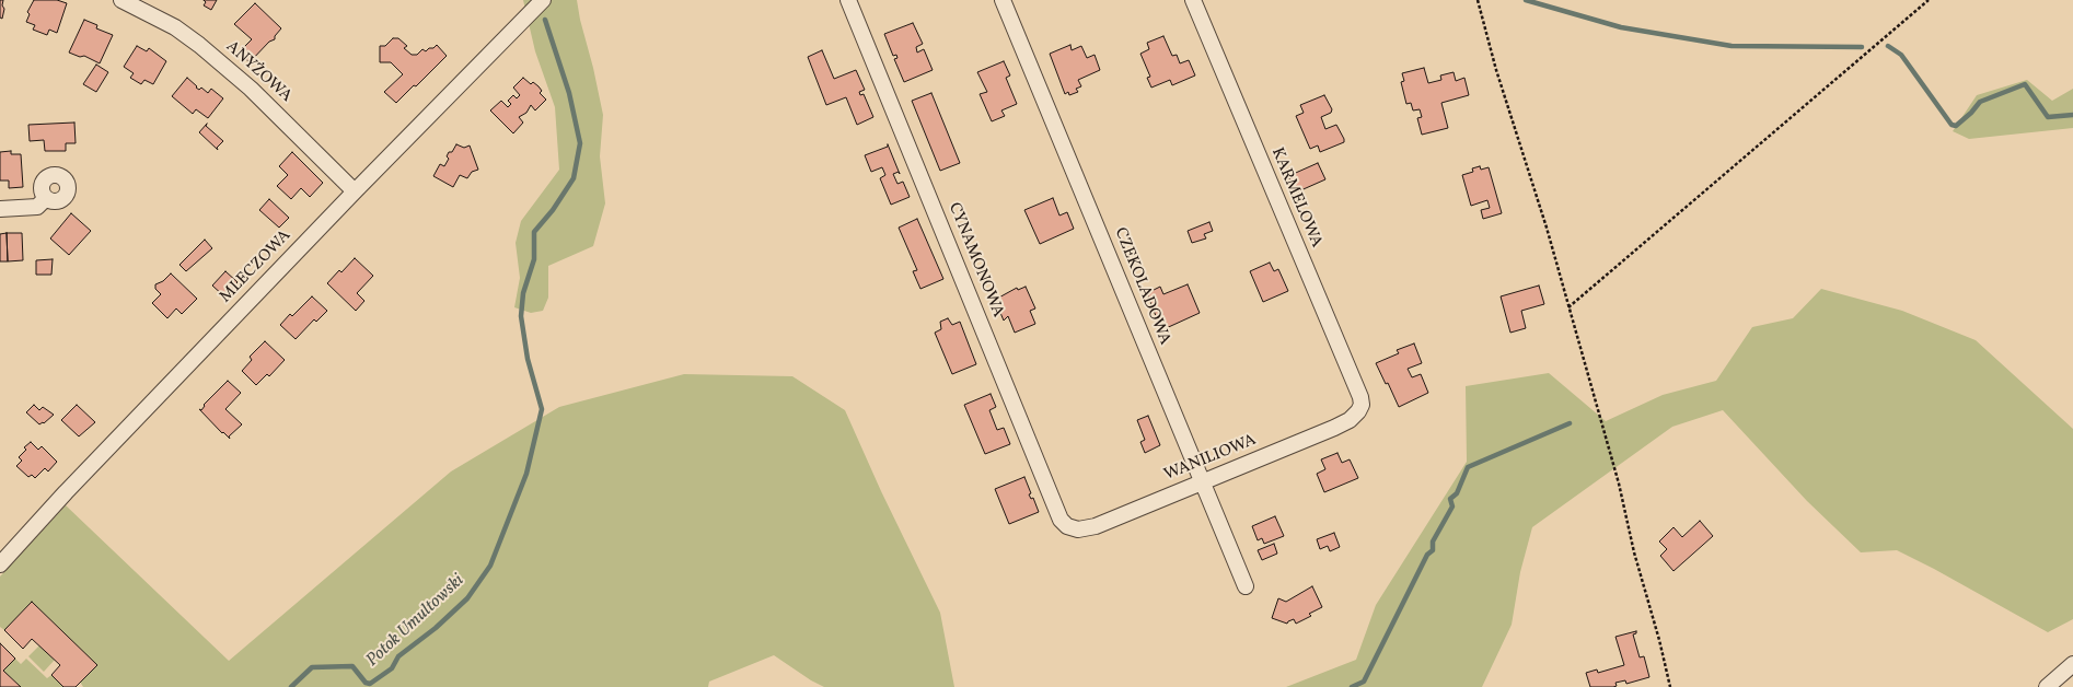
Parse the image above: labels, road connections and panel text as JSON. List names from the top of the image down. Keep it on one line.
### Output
{"streets":{"street":["ANYŻOWA","KARMELOWA","CYNAMONOWA","MLECZOWA","CZEKOLADOWA","WANILIOWA"]},"crossings":[["ANYŻOWA","MLECZOWA"],["KARMELOWA","WANILIOWA"],["CYNAMONOWA","WANILIOWA"],["CZEKOLADOWA","WANILIOWA"]],"water":["Potok Umultowski"]}
